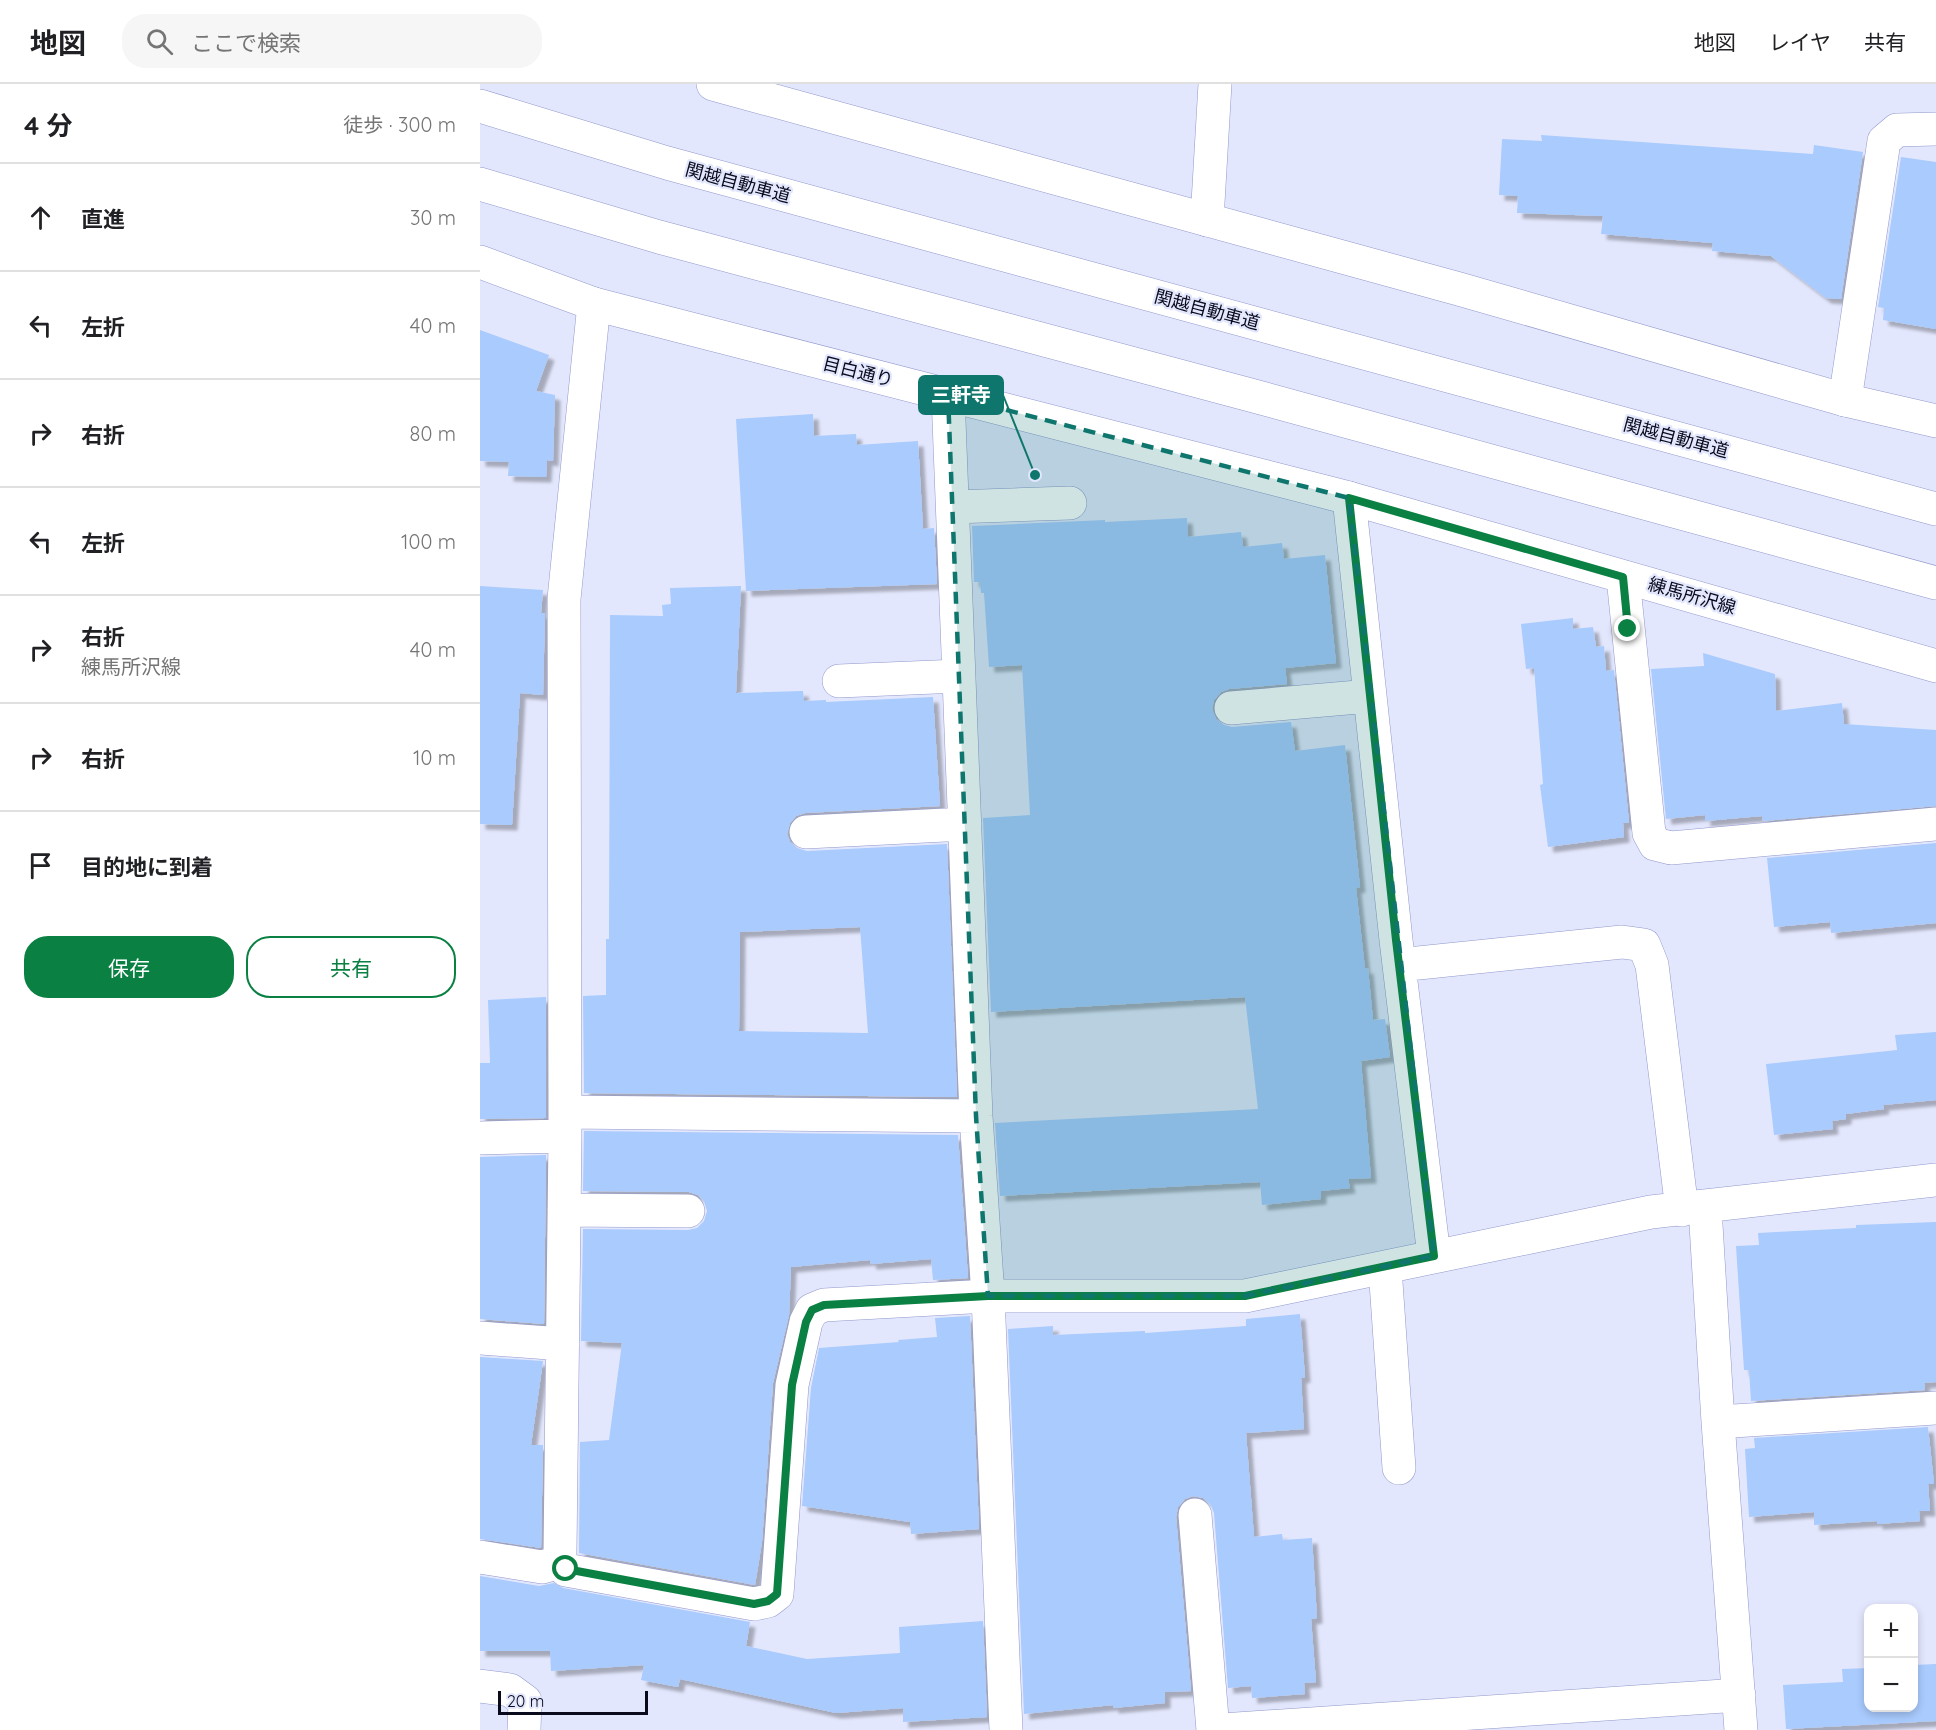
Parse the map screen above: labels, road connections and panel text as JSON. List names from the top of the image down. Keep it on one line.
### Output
{"streets":{"main road":["関越自動車道","目白通り","練馬所沢線"]},"crossings":[["目白通り","練馬所沢線"]],"places":["三軒寺"],"scale_bar":"20 m","page":{"header":"地図","search":"ここで検索","nav":["地図","レイヤ","共有"],"heading":["4 分","徒歩 · 300 m"],"list":[["直進","30 m"],["左折","40 m"],["右折","80 m"],["左折","100 m"],["右折","練馬所沢線","40 m"],["右折","10 m"],"目的地に到着"],"buttons":["保存","共有"],"map_buttons":["+","−"],"scale":"20 m"}}
